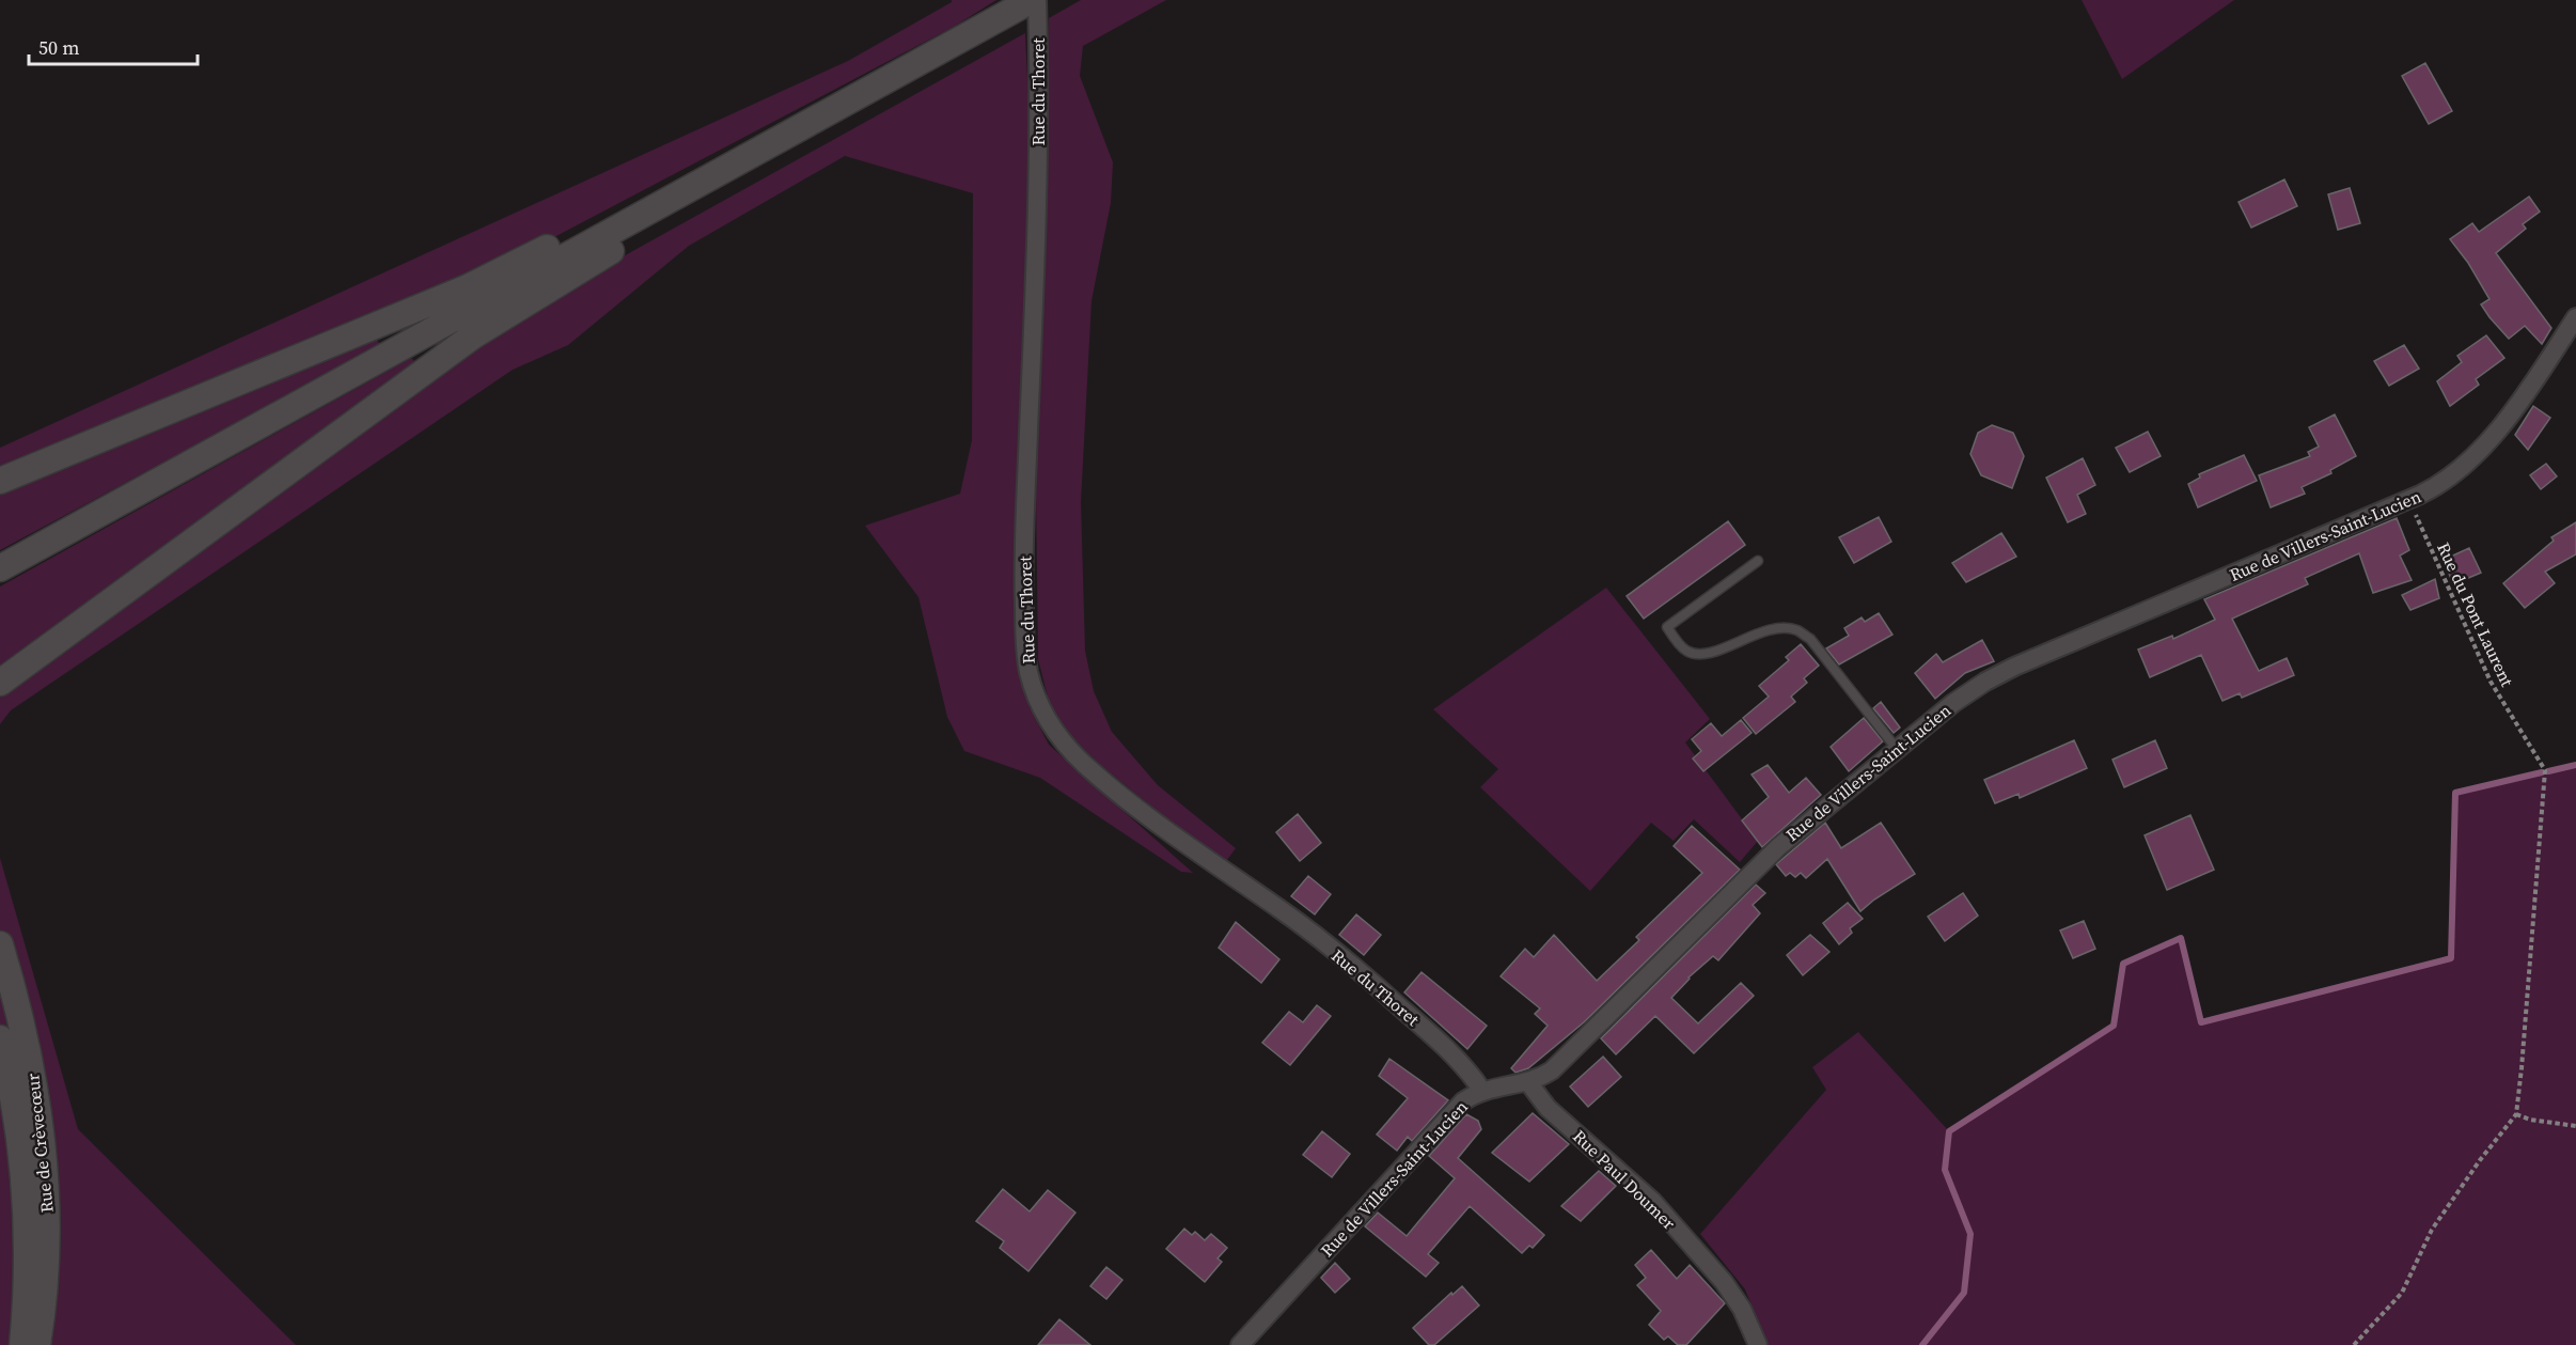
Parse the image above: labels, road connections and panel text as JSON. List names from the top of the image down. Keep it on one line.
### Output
{"streets":{"main road":["Rue de Crèvecœur"],"street":["Rue du Thoret","Rue de Villers-Saint-Lucien","Rue Paul Doumer"],"path":["Rue du Pont Laurent"]},"crossings":[["Rue du Thoret","Rue de Villers-Saint-Lucien"],["Rue de Villers-Saint-Lucien","Rue du Pont Laurent"],["Rue de Villers-Saint-Lucien","Rue Paul Doumer"]],"scale_bar":"50 m"}
